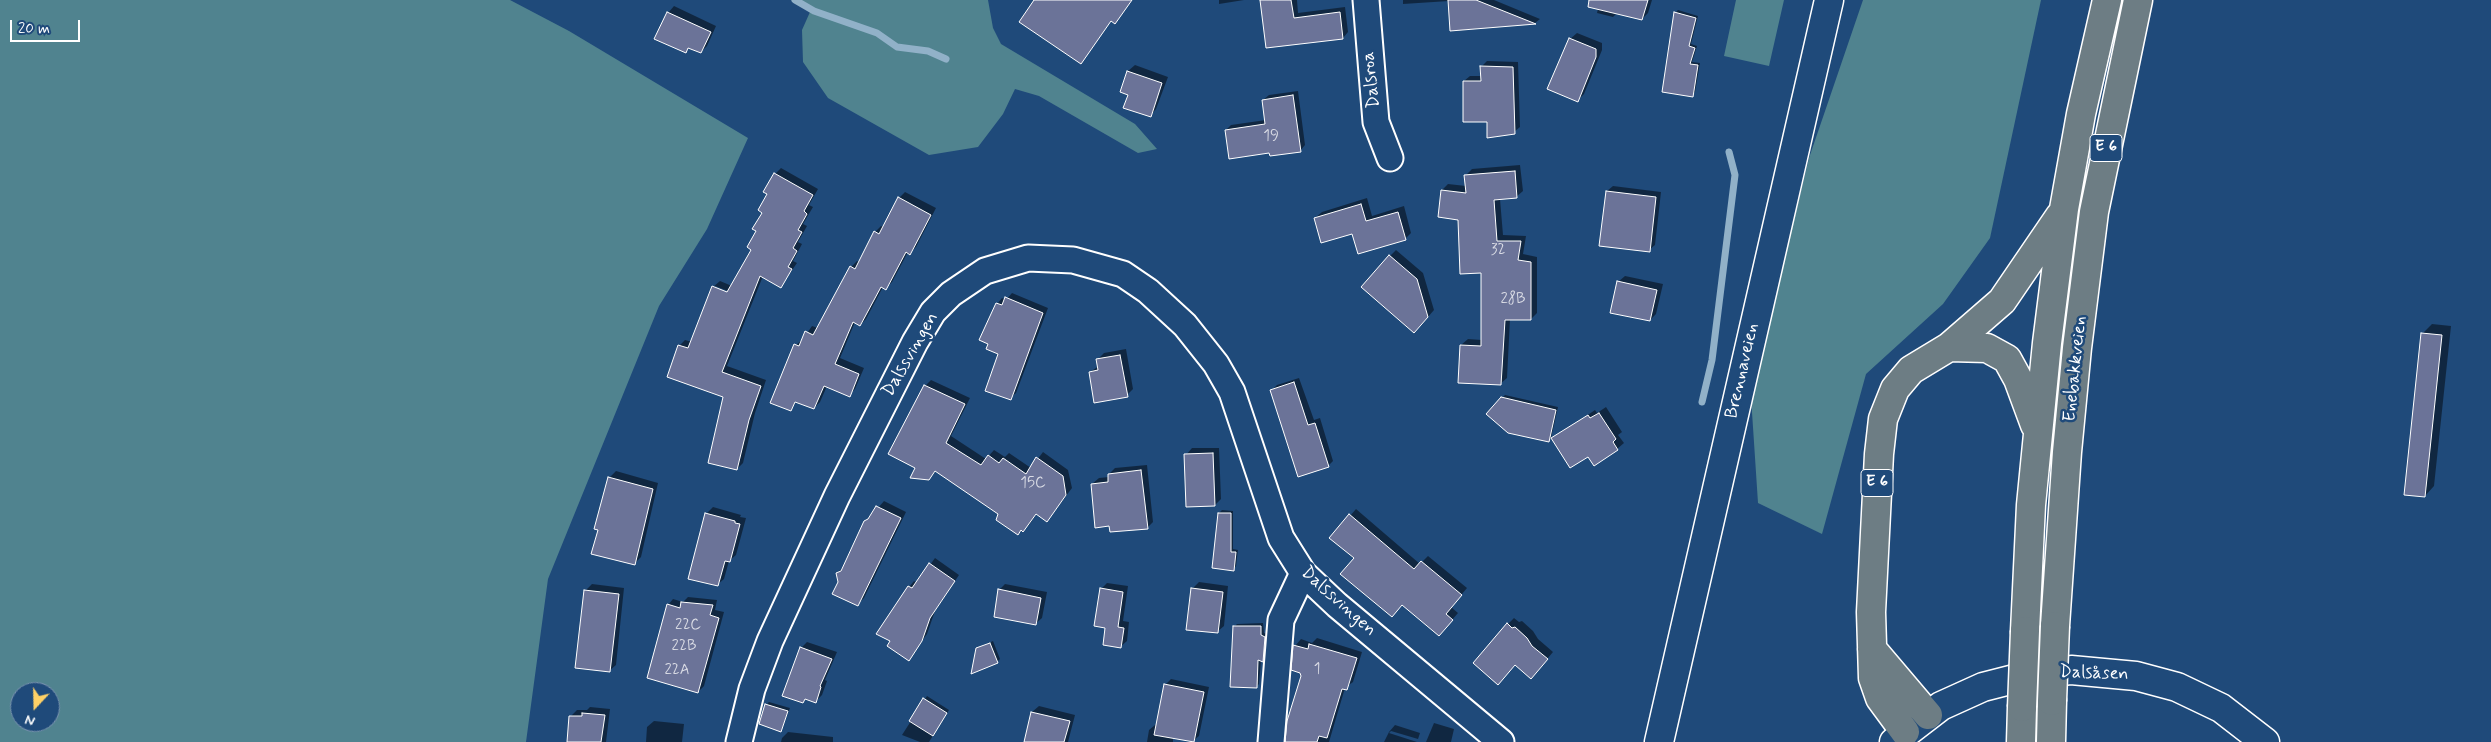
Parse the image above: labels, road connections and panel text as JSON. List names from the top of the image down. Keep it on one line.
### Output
{"streets":{"highway":["E 6","Enebakkveien"],"street":["Dalsroa","Dalssvingen","Brennaveien","Dalsåsen"]},"crossings":[["E 6","Enebakkveien"],["E 6","Dalsåsen"]],"house_numbers":["19","32","28B","15C","22C","22B","1","22A"],"scale_bar":"20 m","north":"bottom"}
